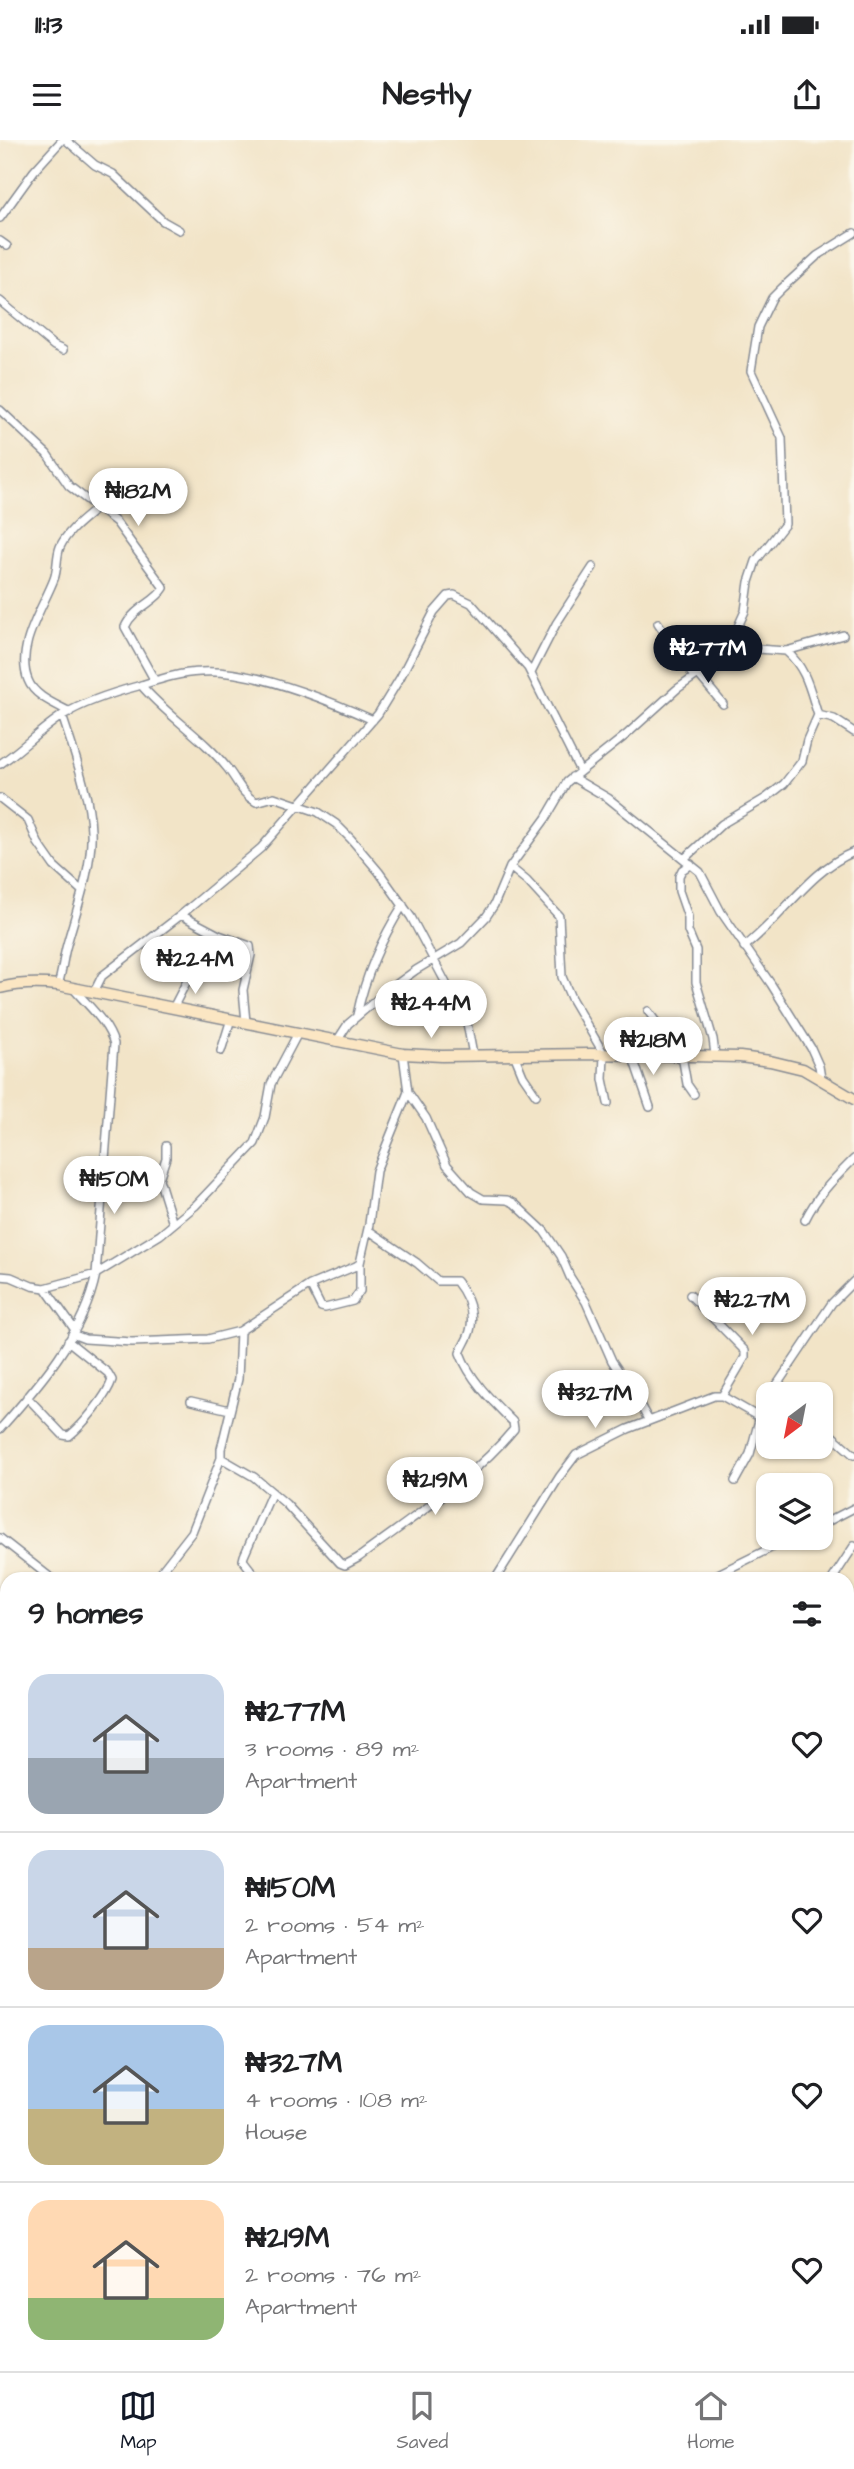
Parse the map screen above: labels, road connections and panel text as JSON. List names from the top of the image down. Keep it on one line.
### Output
{"north":"bottom left","page":{"status":"11:13","header":"Nestly","price":["₦182M","₦277M","₦224M","₦244M","₦218M","₦150M","₦227M","₦327M","₦219M"],"heading":"9 homes","list":[{"name":"₦277M","note":"3 rooms · 89 m² · Apartment"},{"name":"₦150M","note":"2 rooms · 54 m² · Apartment"},{"name":"₦327M","note":"4 rooms · 108 m² · House"},{"name":"₦219M","note":"2 rooms · 76 m² · Apartment"}],"tabs":["Map","Saved","Home"]}}
